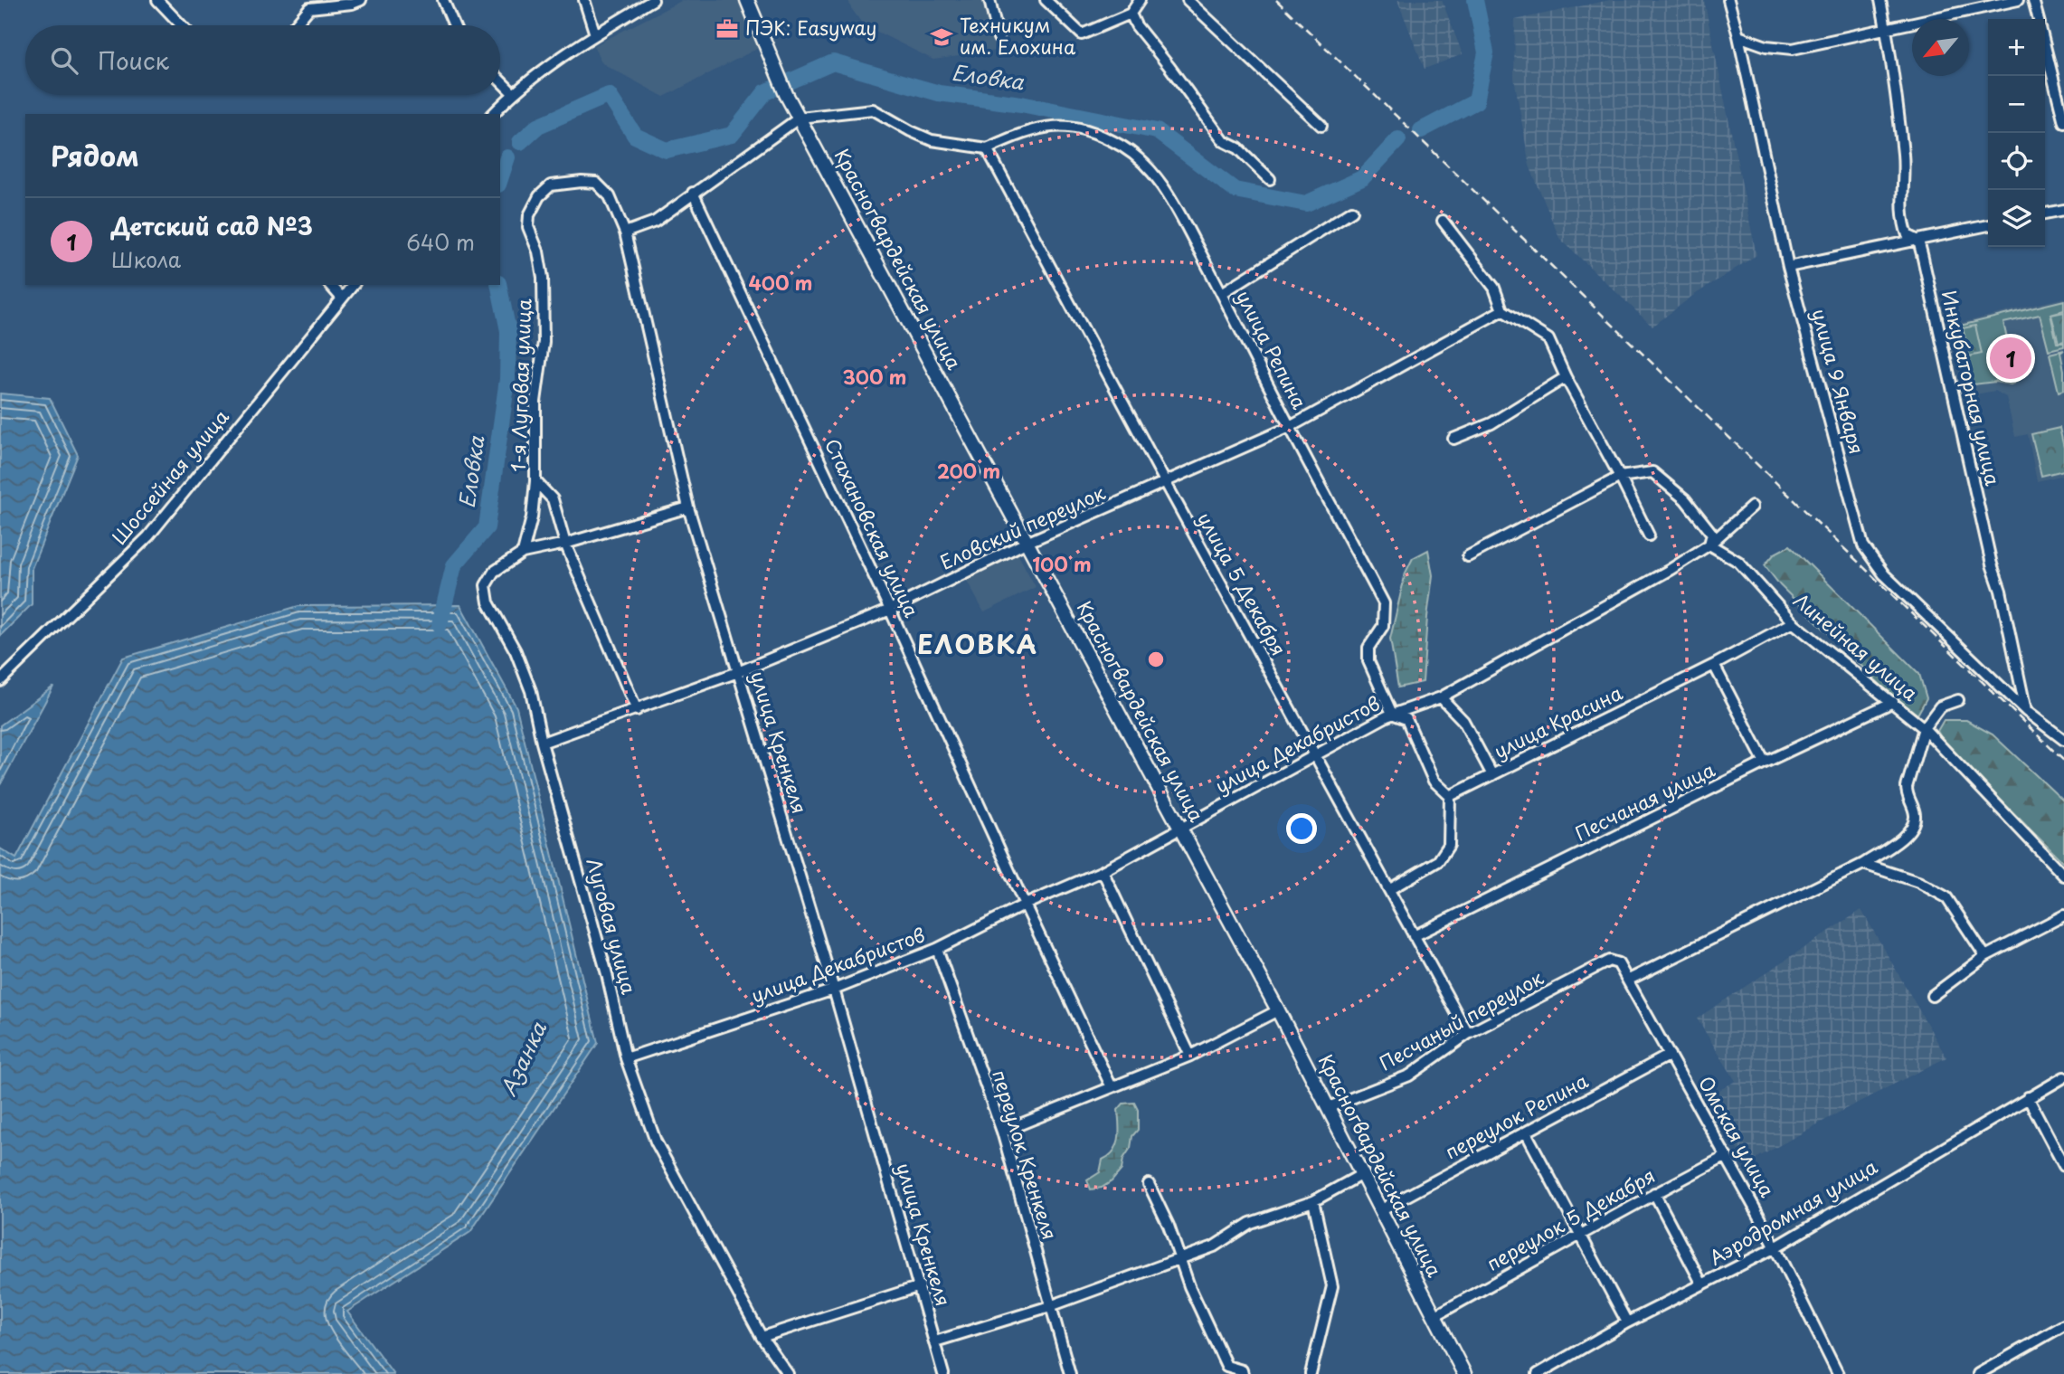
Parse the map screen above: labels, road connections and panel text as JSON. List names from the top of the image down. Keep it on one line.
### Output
{"streets":{"main road":["Красногвардейская улица"],"street":["улица Репина","улица 9 Января","1-я Луговая улица","Инкубаторная улица","Шоссейная улица","Стахановская улица","Еловский переулок","улица 5 Декабря","Линейная улица","улица Красина","улица Кренкеля","улица Декабристов","Песчаная улица","Луговая улица","Песчаный переулок","переулок Репина","Омская улица","переулок Кренкеля","Аэродромная улица","переулок 5 Декабря"]},"crossings":[["Красногвардейская улица","Еловский переулок"],["Красногвардейская улица","улица Декабристов"],["Красногвардейская улица","Песчаный переулок"],["Красногвардейская улица","переулок Репина"],["Красногвардейская улица","переулок 5 Декабря"],["улица Репина","Еловский переулок"],["улица Репина","улица 5 Декабря"],["улица Репина","улица Декабристов"],["улица 9 Января","Инкубаторная улица"],["1-я Луговая улица","Еловский переулок"],["1-я Луговая улица","улица Кренкеля"],["Стахановская улица","Еловский переулок"],["Стахановская улица","улица Декабристов"],["Еловский переулок","улица 5 Декабря"],["Еловский переулок","улица Кренкеля"],["Еловский переулок","Луговая улица"],["улица 5 Декабря","улица Декабристов"],["улица 5 Декабря","Песчаная улица"],["улица 5 Декабря","Песчаный переулок"],["Линейная улица","улица Красина"],["Линейная улица","улица Декабристов"],["Линейная улица","Песчаная улица"],["улица Кренкеля","улица Декабристов"],["улица Декабристов","Луговая улица"],["улица Декабристов","переулок Кренкеля"],["Песчаный переулок","Омская улица"],["переулок Репина","Омская улица"],["Омская улица","Аэродромная улица"],["Омская улица","переулок 5 Декабря"]],"districts":["ЕЛОВКА"],"water":["Еловка","Азанка"],"places":{"office":["ПЭК: Easyway"],"school or university":["Техникум им. Елохина"]},"north":"bottom left","page":{"map_buttons":["+","−"],"search":"Поиск","heading":"Рядом","list":[{"mark":"1","name":"Детский сад №3","note":"Школа","value":"640 m"}],"pins":"1"},"rings":["400 m","300 m","200 m","100 m"]}
